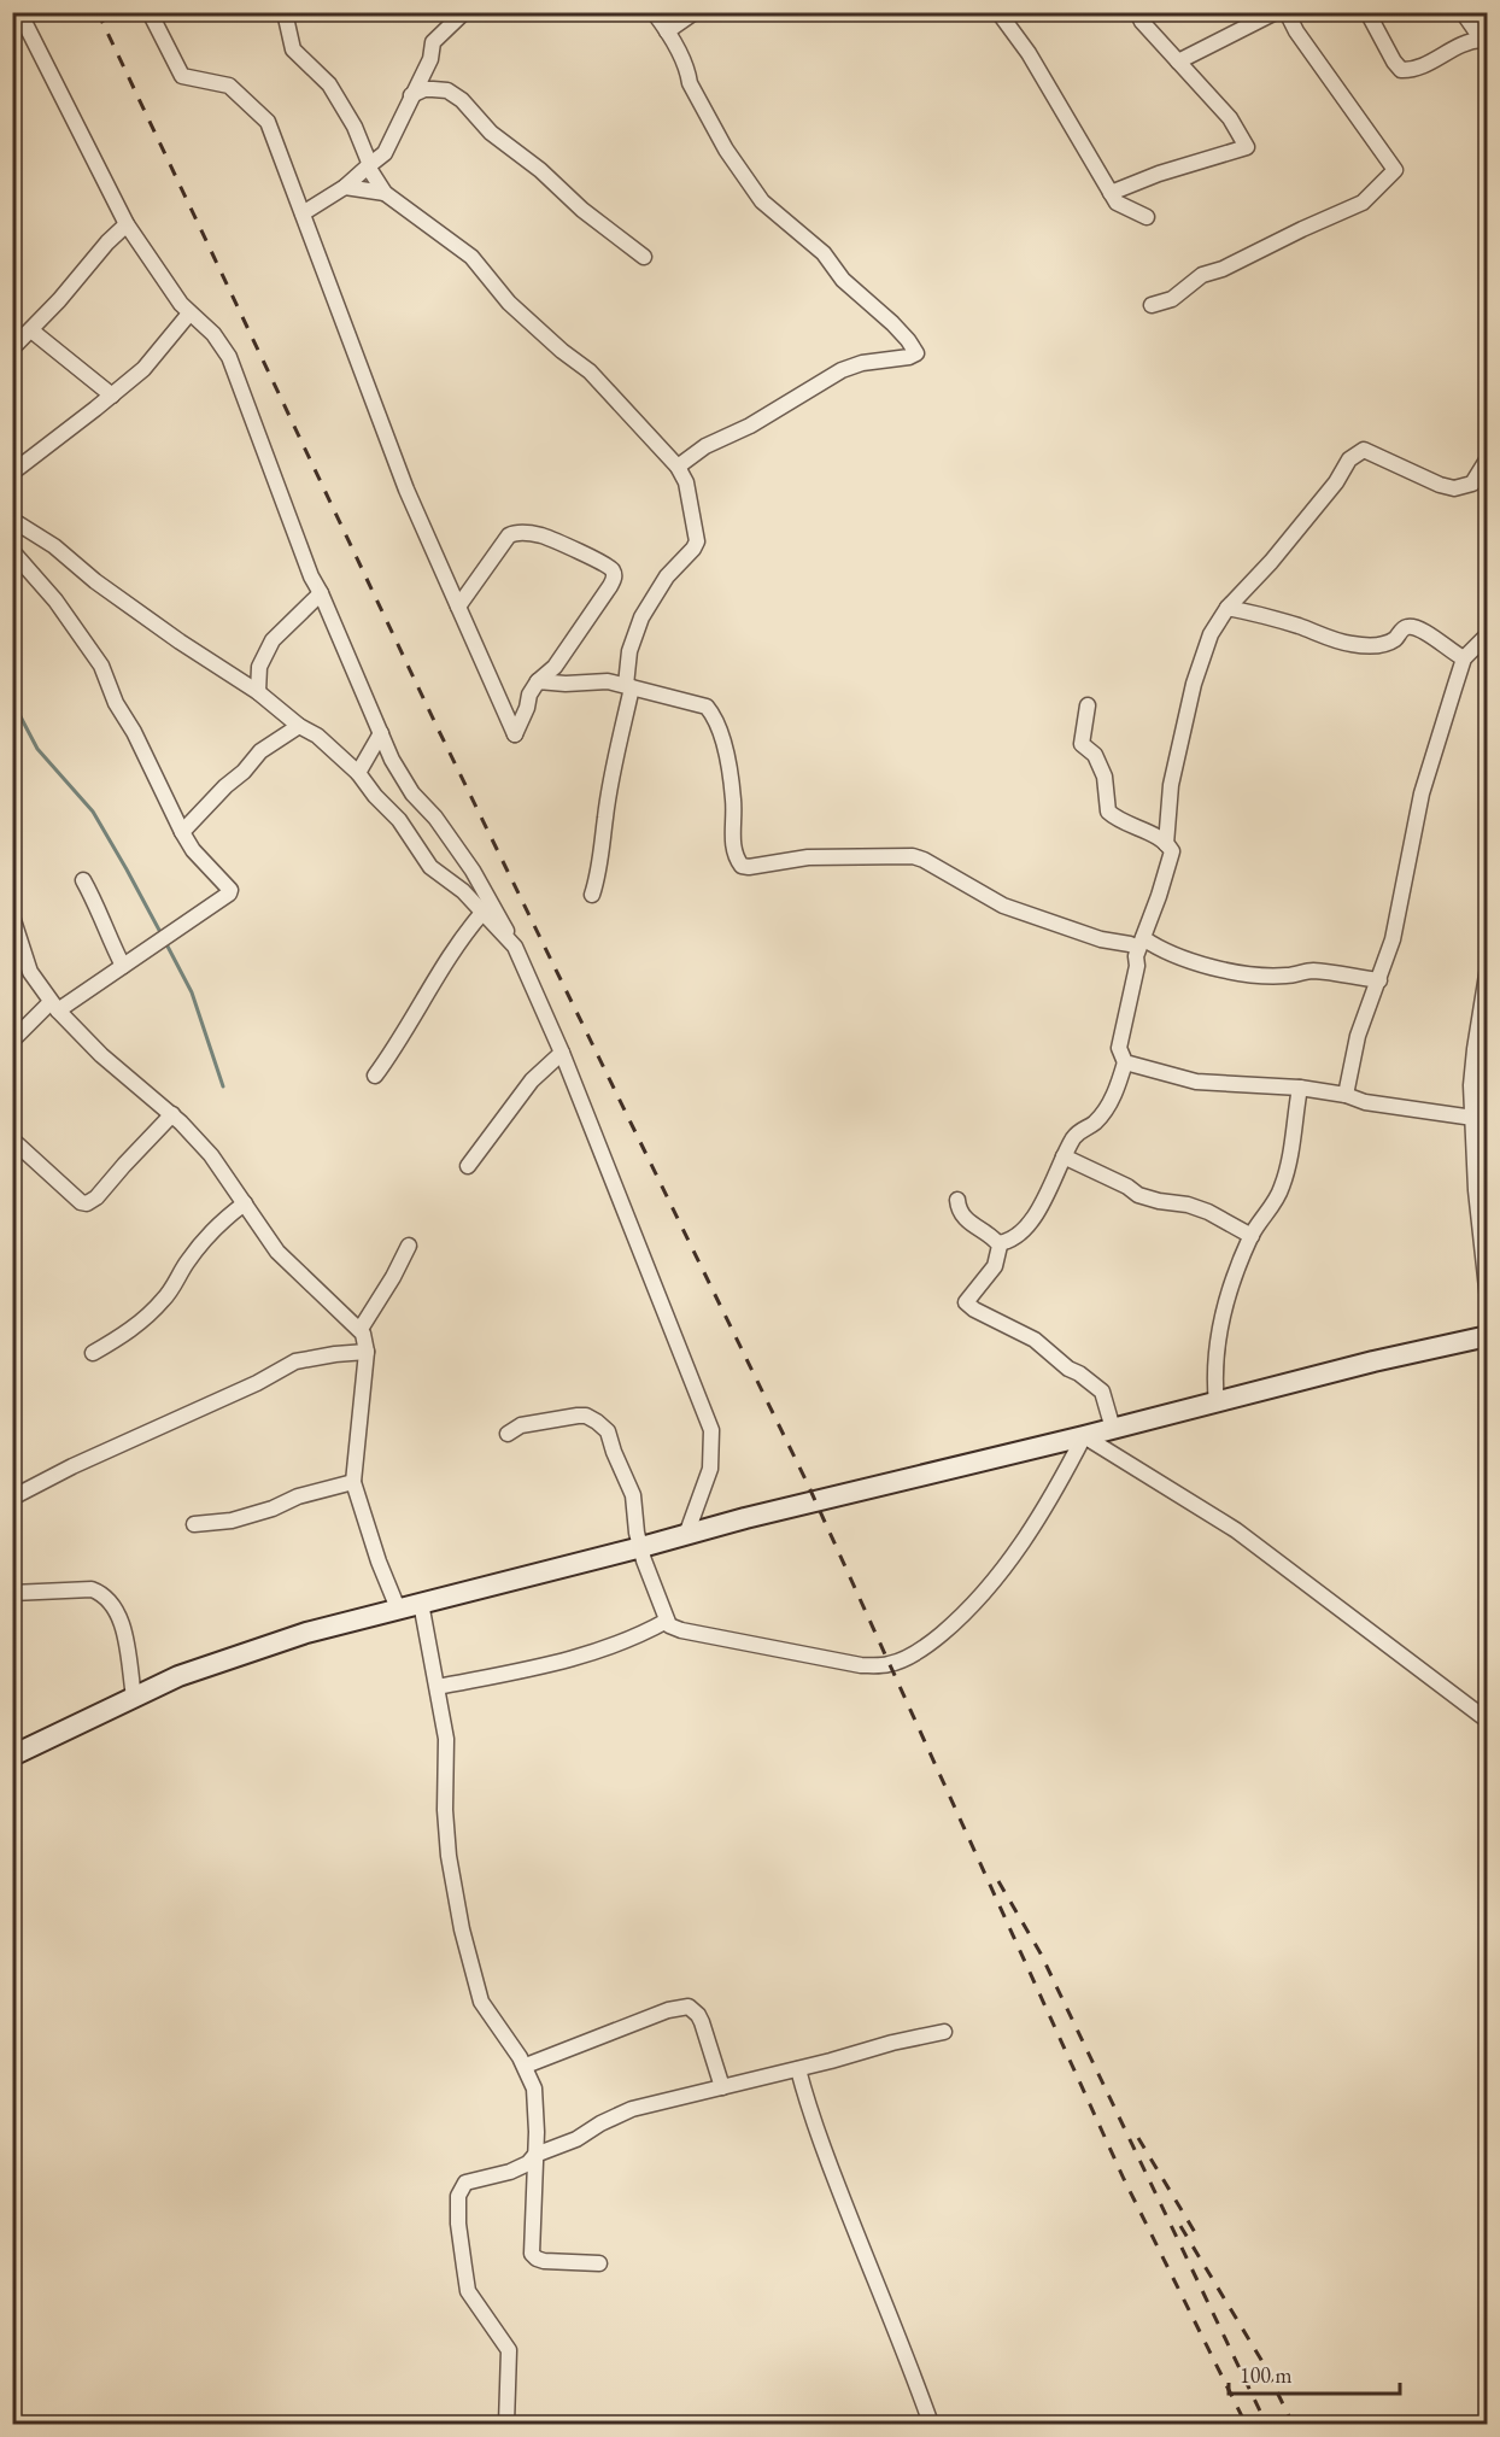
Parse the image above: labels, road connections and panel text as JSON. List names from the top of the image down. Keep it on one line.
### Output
{"scale_bar":"100 m"}
